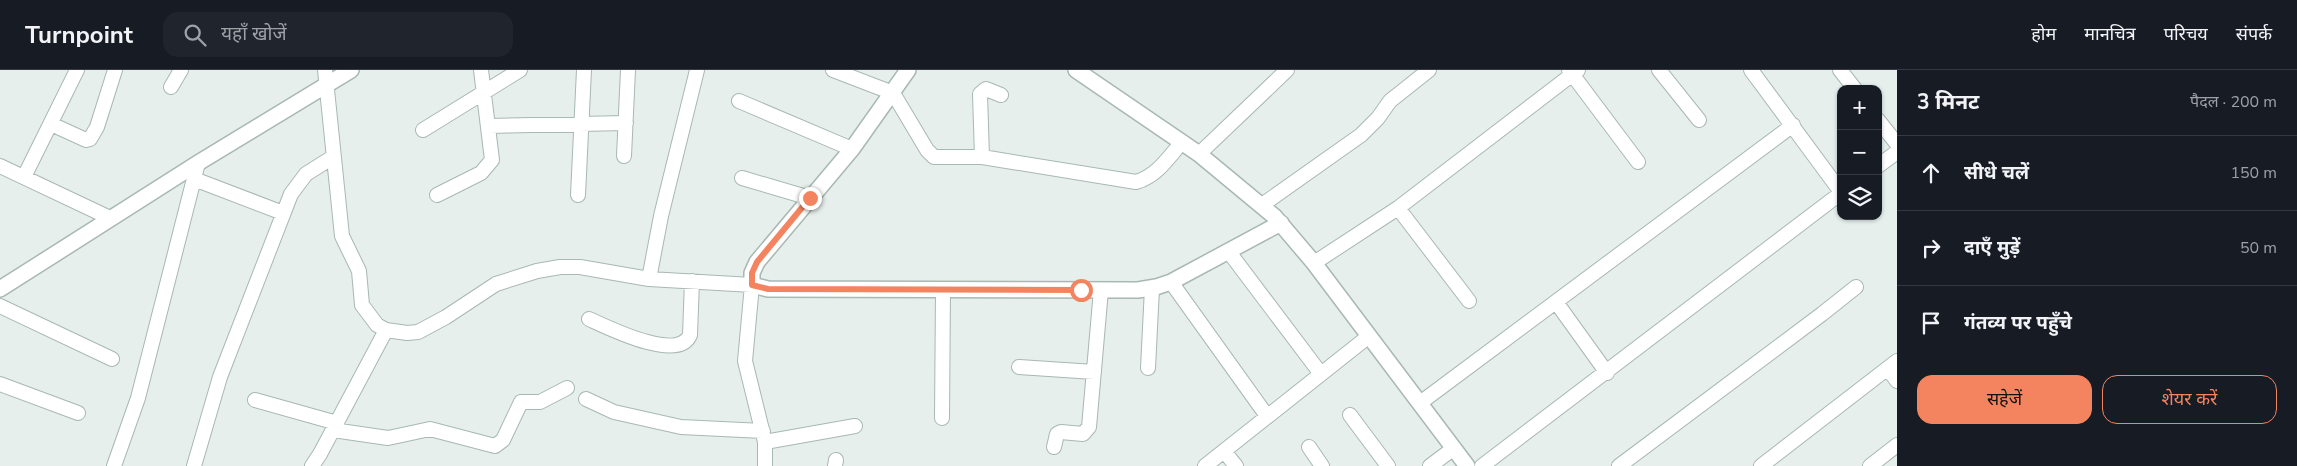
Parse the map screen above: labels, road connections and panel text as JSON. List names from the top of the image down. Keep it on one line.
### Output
{"page":{"header":"Turnpoint","search":"यहाँ खोजें","nav":["होम","मानचित्र","परिचय","संपर्क"],"heading":["3 मिनट","पैदल · 200 m"],"map_buttons":["+","−"],"list":[["सीधे चलें","150 m"],["दाएँ मुड़ें","50 m"],"गंतव्य पर पहुँचे"],"buttons":["सहेजें","शेयर करें"]}}
